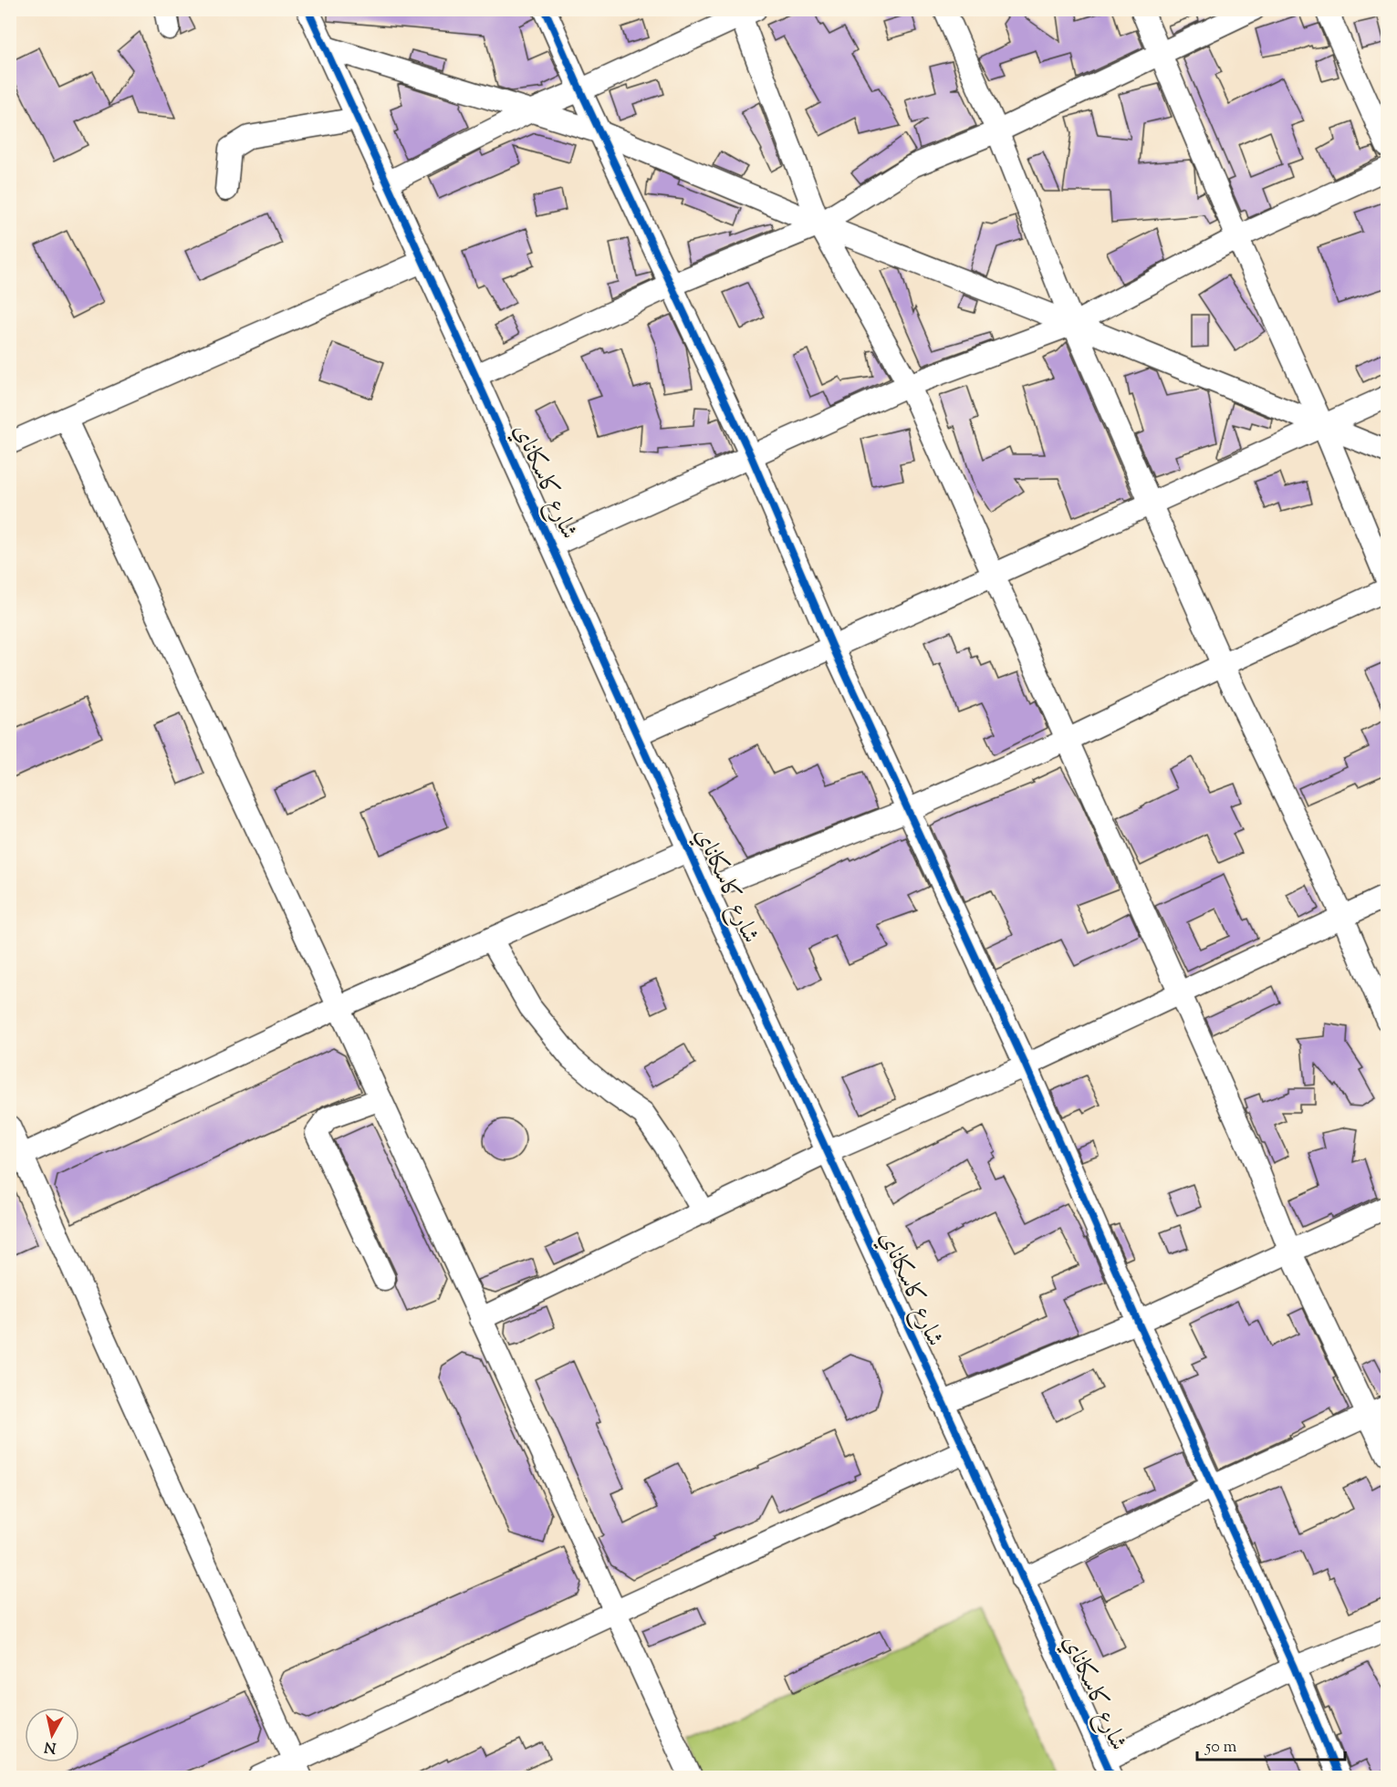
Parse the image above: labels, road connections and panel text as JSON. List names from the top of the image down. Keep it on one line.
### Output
{"streets":{"street":["شارع كاسكاناي"]},"scale_bar":"50 m","north":"bottom"}
